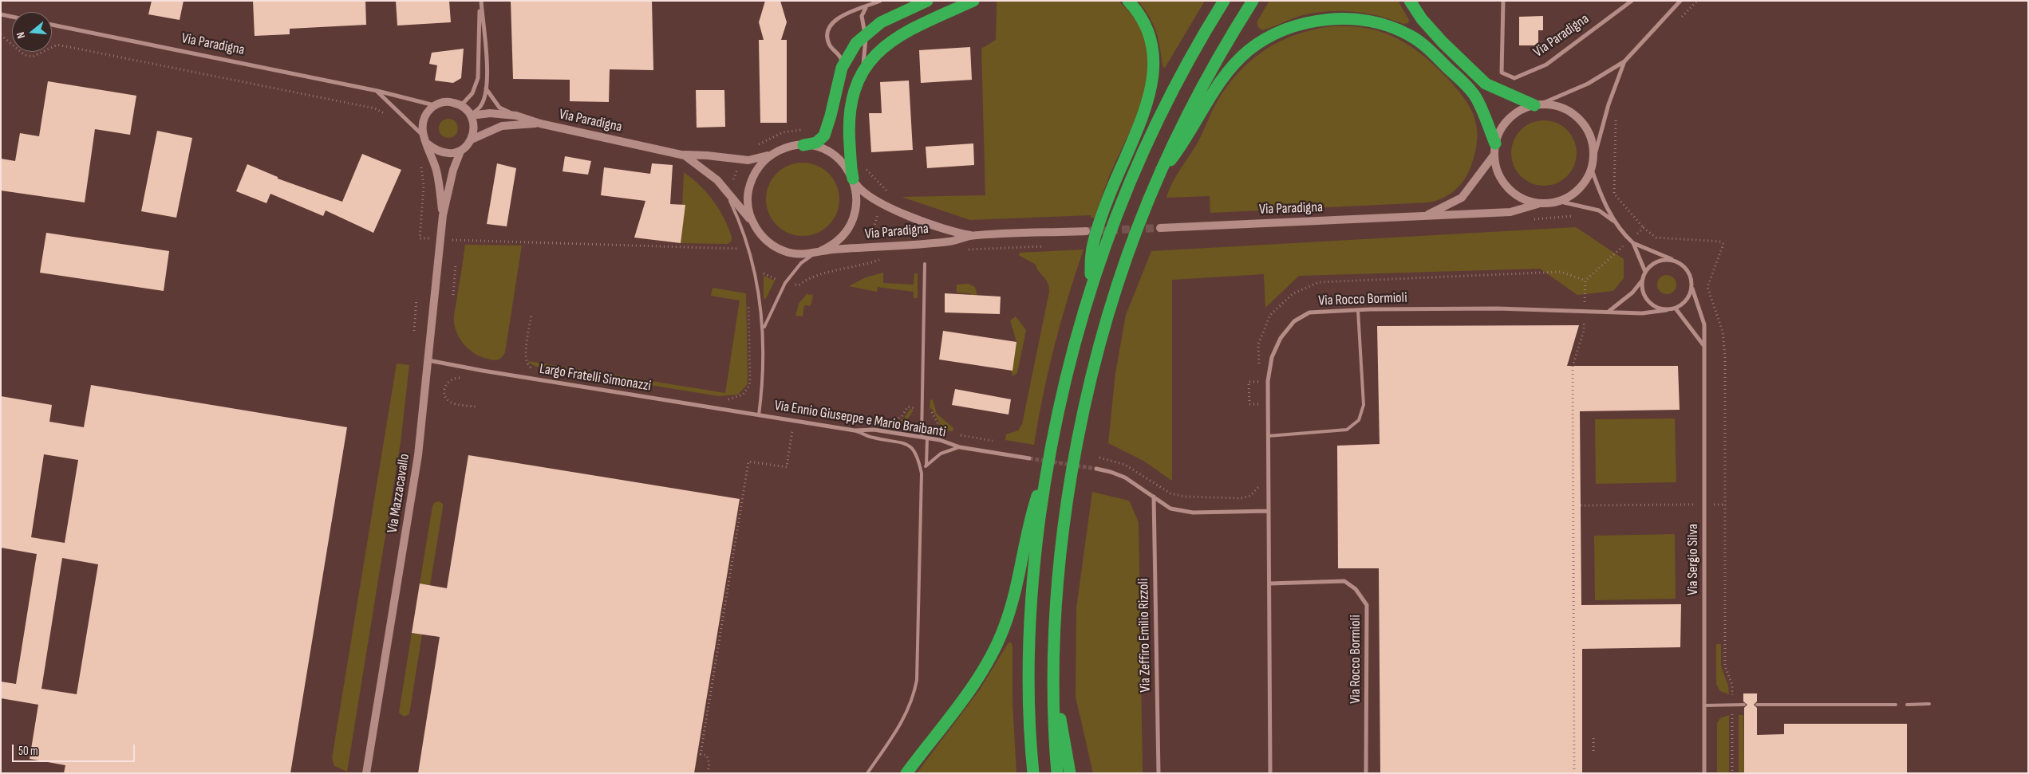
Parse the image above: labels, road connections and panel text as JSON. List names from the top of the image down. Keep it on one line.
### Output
{"streets":{"street":["Via Paradigna","Via Rocco Bormioli","Largo Fratelli Simonazzi","Via Ennio Giuseppe e Mario Braibanti","Via Mazzacavallo","Via Sergio Silva","Via Zeffiro Emilio Rizzoli"]},"crossings":[["Via Paradigna","Via Mazzacavallo"],["Via Rocco Bormioli","Via Sergio Silva"],["Largo Fratelli Simonazzi","Via Ennio Giuseppe e Mario Braibanti"],["Largo Fratelli Simonazzi","Via Mazzacavallo"]],"scale_bar":"50 m","north":"left"}
